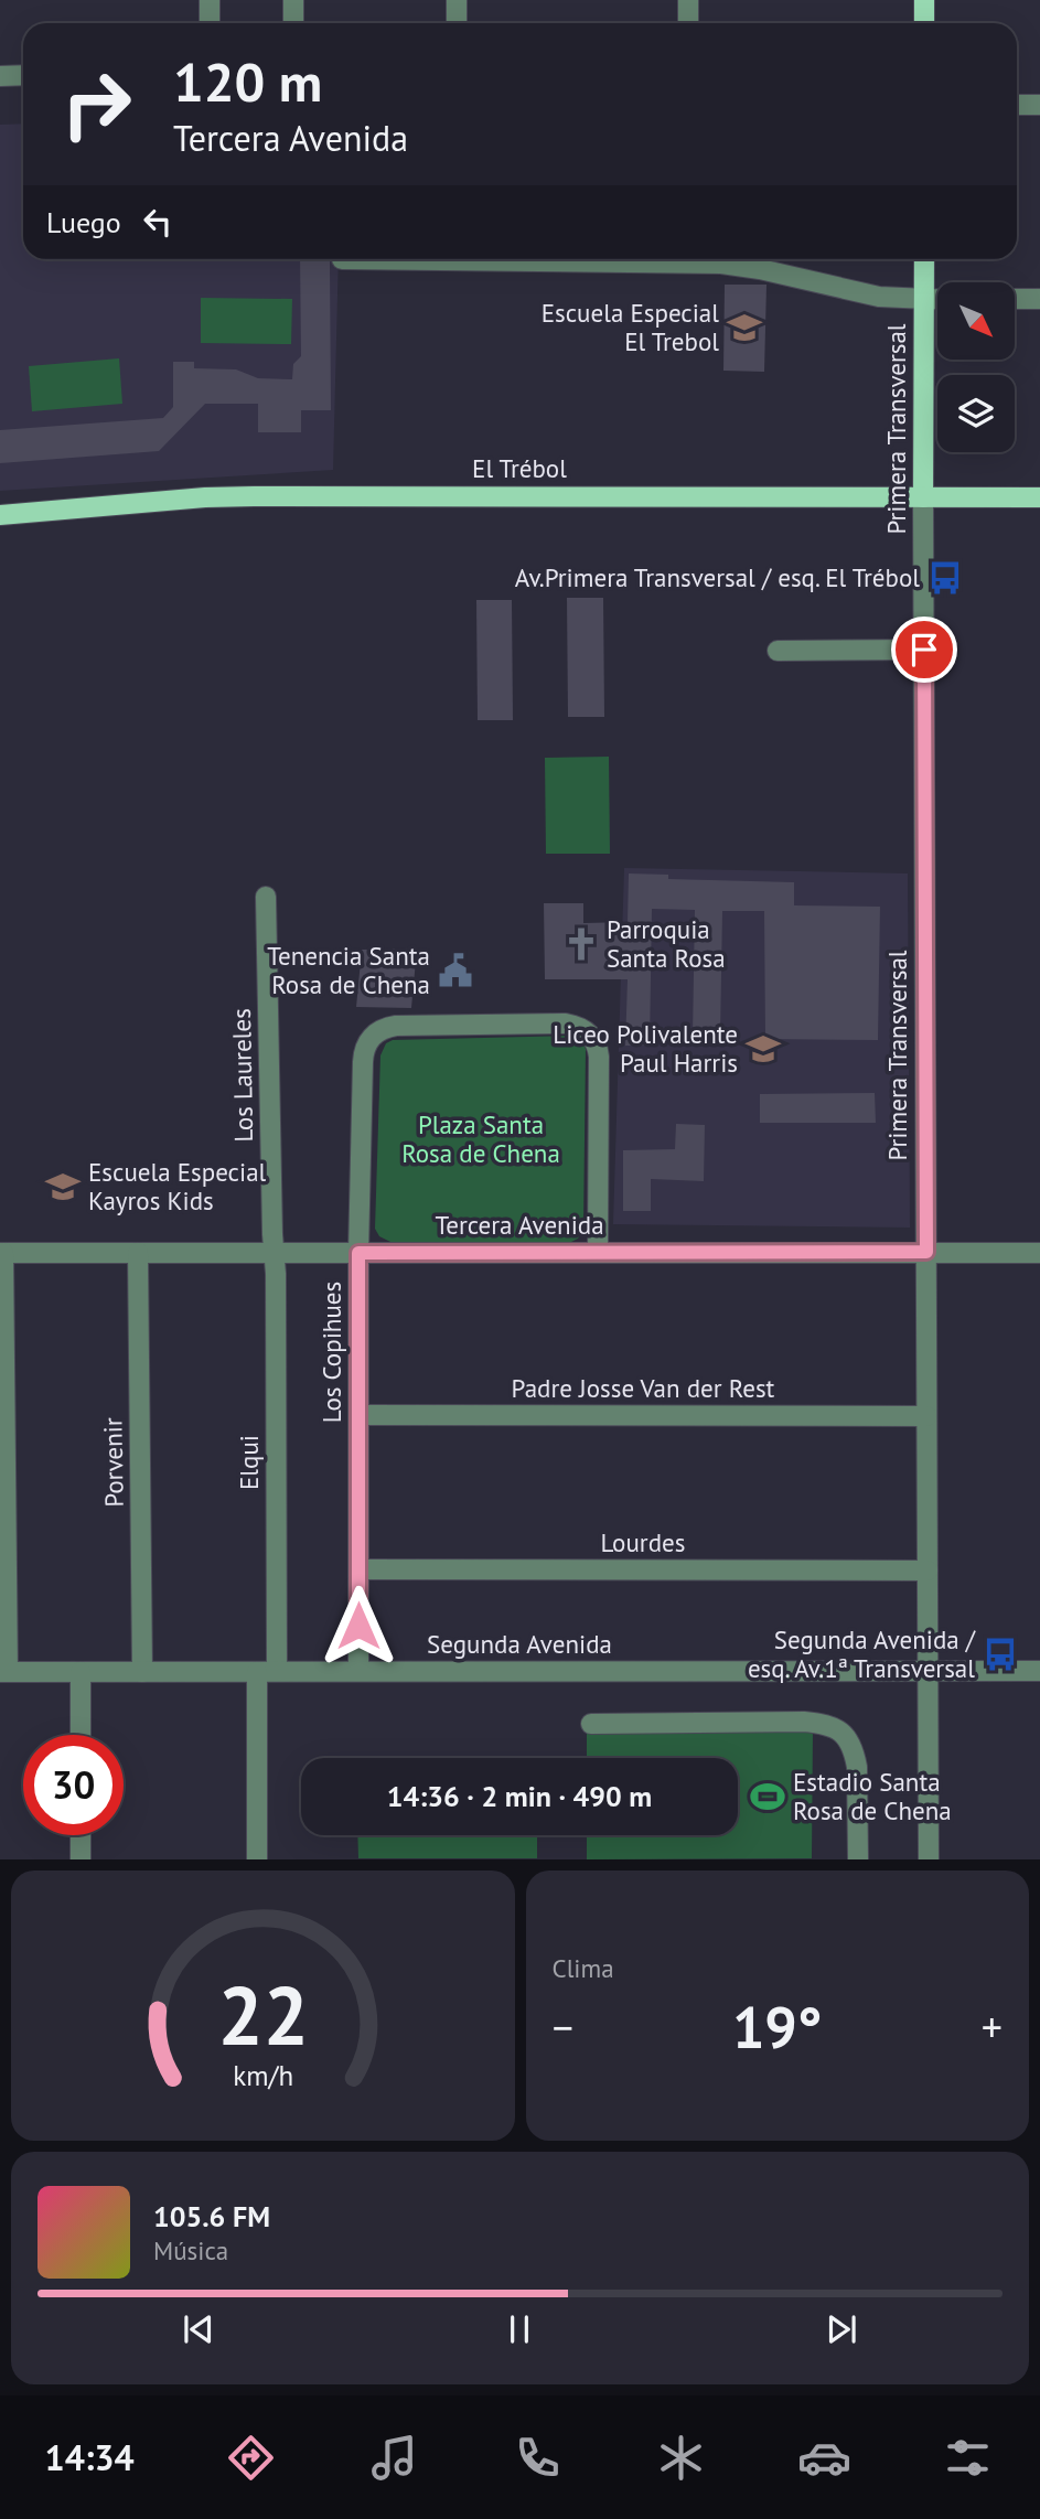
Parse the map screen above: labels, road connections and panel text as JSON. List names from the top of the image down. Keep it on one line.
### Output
{"streets":{"main road":["Primera Transversal","El Trébol"],"street":["Los Laureles","Tercera Avenida","Los Copihues","Padre Josse Van der Rest","Porvenir","Elqui","Lourdes","Segunda Avenida"]},"crossings":[["Primera Transversal","El Trébol"],["Primera Transversal","Tercera Avenida"],["Primera Transversal","Padre Josse Van der Rest"],["Primera Transversal","Lourdes"],["Primera Transversal","Segunda Avenida"],["Los Laureles","Tercera Avenida"],["Los Laureles","Elqui"],["Tercera Avenida","Los Copihues"],["Tercera Avenida","Porvenir"],["Tercera Avenida","Elqui"],["Los Copihues","Padre Josse Van der Rest"],["Los Copihues","Lourdes"],["Los Copihues","Segunda Avenida"],["Porvenir","Segunda Avenida"],["Elqui","Segunda Avenida"]],"parks":["Plaza Santa Rosa de Chena"],"places":{"school or university":["Escuela Especial El Trebol","Liceo Polivalente Paul Harris","Escuela Especial Kayros Kids"],"bus stop":["Av.Primera Transversal / esq. El Trébol","Segunda Avenida / esq. Av.1ª Transversal"],"church":["Parroquia Santa Rosa"],"public building":["Tenencia Santa Rosa de Chena"],"sports":["Estadio Santa Rosa de Chena"]},"north":"bottom right","page":{"turn":["120 m","Tercera Avenida"],"then":"Luego","limit":"30","trip":"14:36 · 2 min · 490 m","tile":"Clima","heat":["−","19°","+"],"song":["105.6 FM","Música"],"tabs":"14:34","gauge":["22","km/h"]}}
